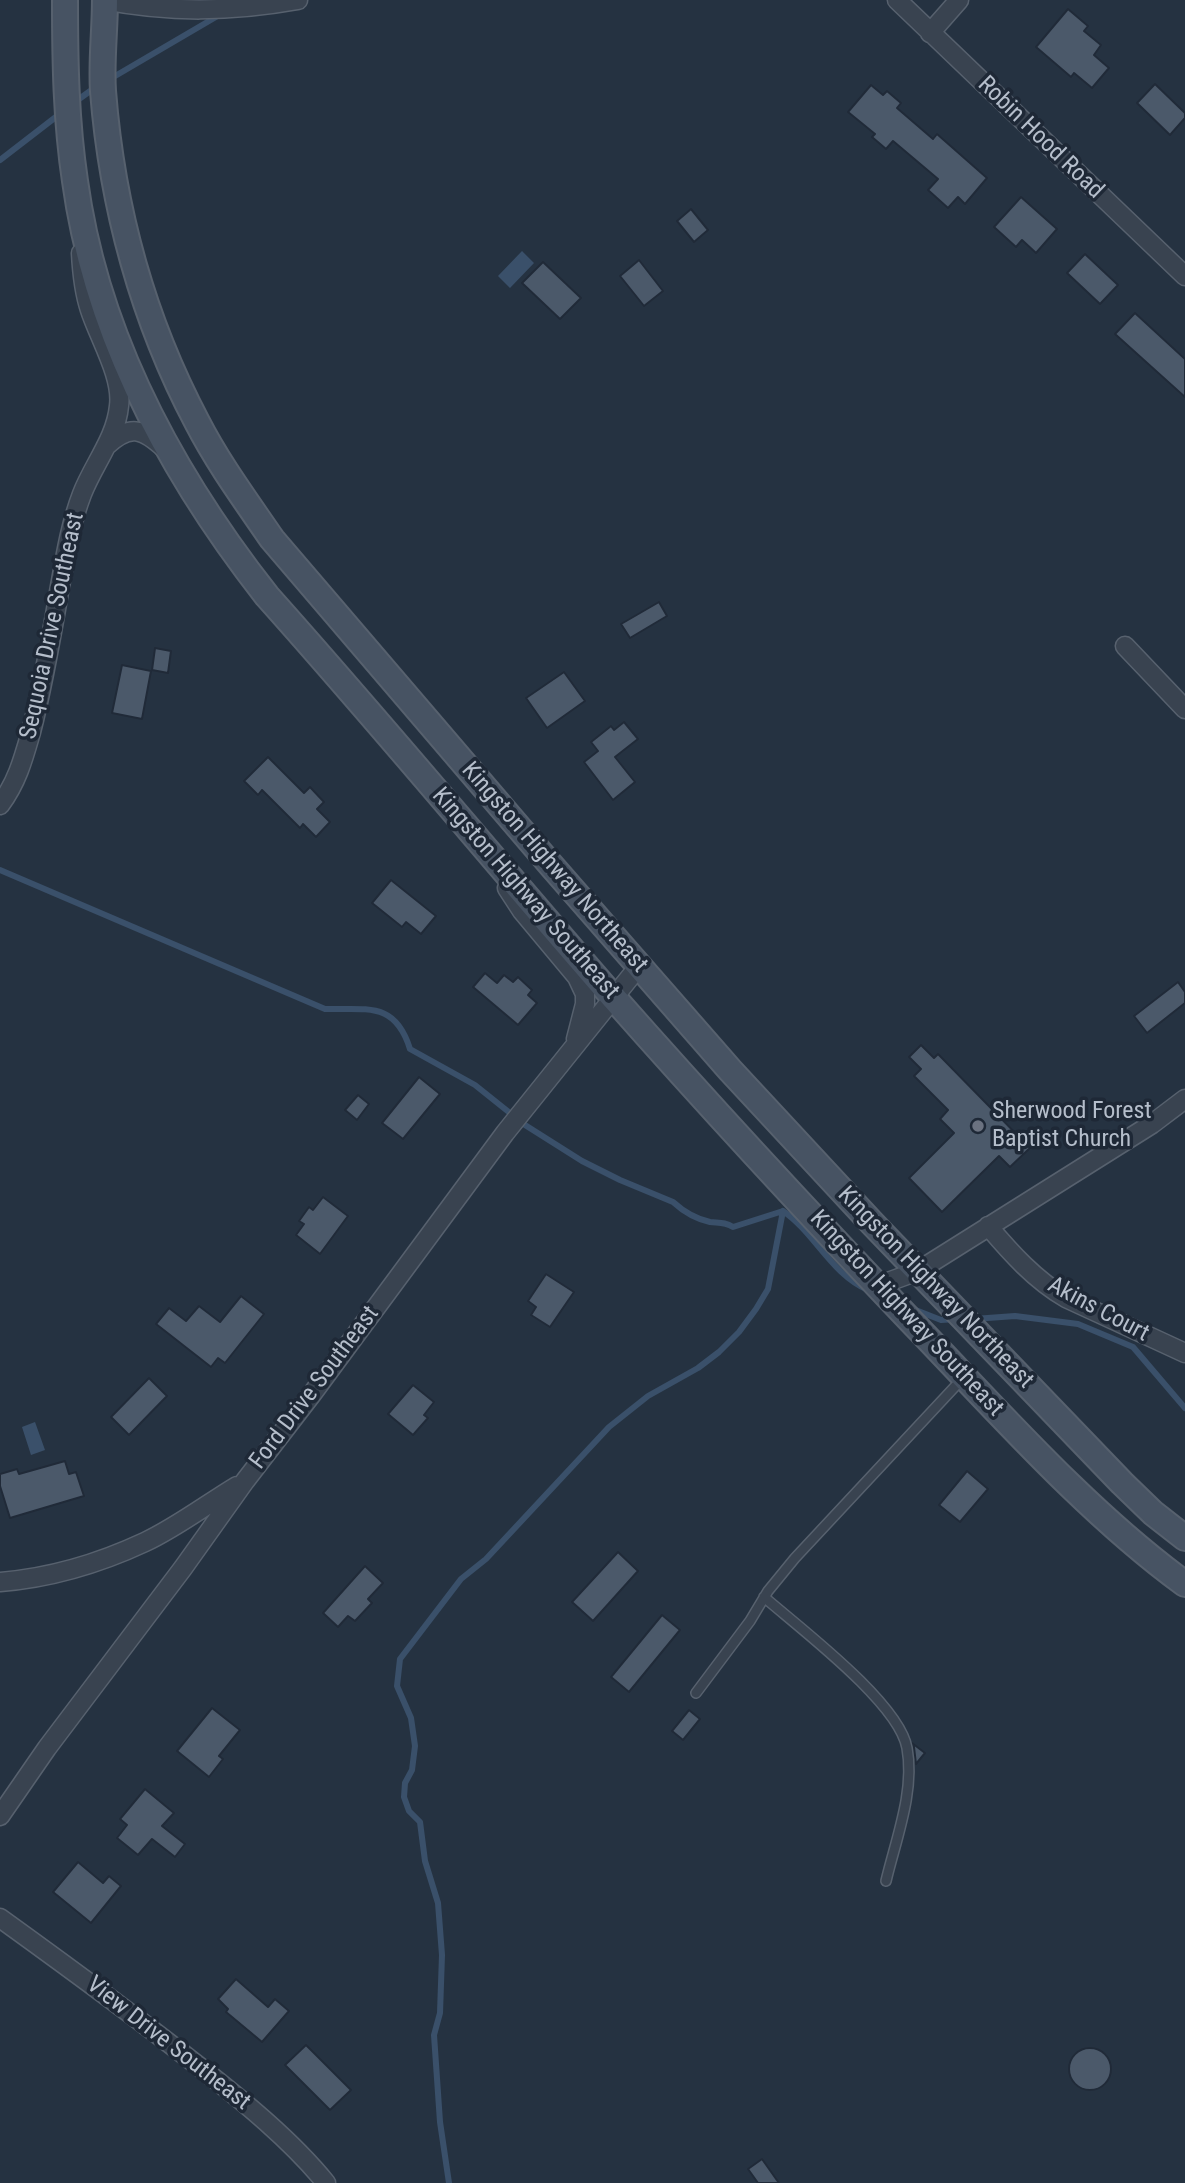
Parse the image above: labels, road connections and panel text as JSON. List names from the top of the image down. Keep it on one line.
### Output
{"streets":{"main road":["Kingston Highway Northeast","Kingston Highway Southeast"],"street":["Robin Hood Road","Sequoia Drive Southeast","Akins Court","Ford Drive Southeast","View Drive Southeast"]},"crossings":[["Sequoia Drive Southeast","Kingston Highway Southeast"],["Kingston Highway Northeast","Ford Drive Southeast"],["Kingston Highway Southeast","Ford Drive Southeast"]],"places":["Sherwood Forest Baptist Church"]}
